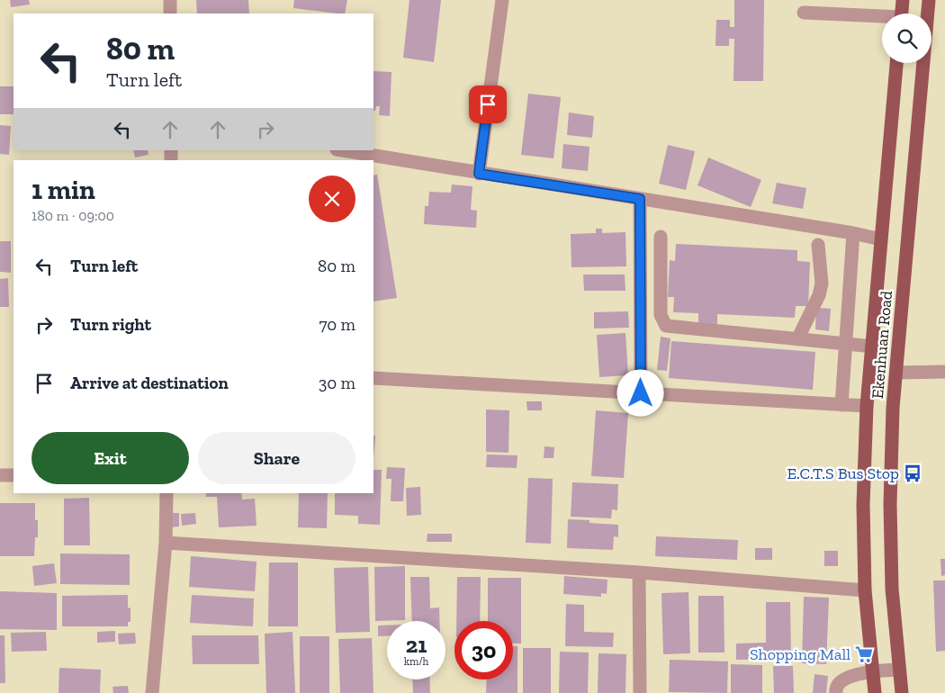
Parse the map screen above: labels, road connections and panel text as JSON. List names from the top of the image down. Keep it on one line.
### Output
{"streets":{"main road":["Ekenhuan Road"]},"places":{"bus stop":["E.C.T.S Bus Stop"],"supermarket":["Shopping Mall"]},"page":{"turn":["80 m","Turn left"],"heading":["1 min","180 m · 09:00"],"list":[{"name":"Turn left","value":"80 m"},{"name":"Turn right","value":"70 m"},{"name":"Arrive at destination","value":"30 m"}],"buttons":["Exit","Share"],"speed":"21 km/h","limit":"30"}}
